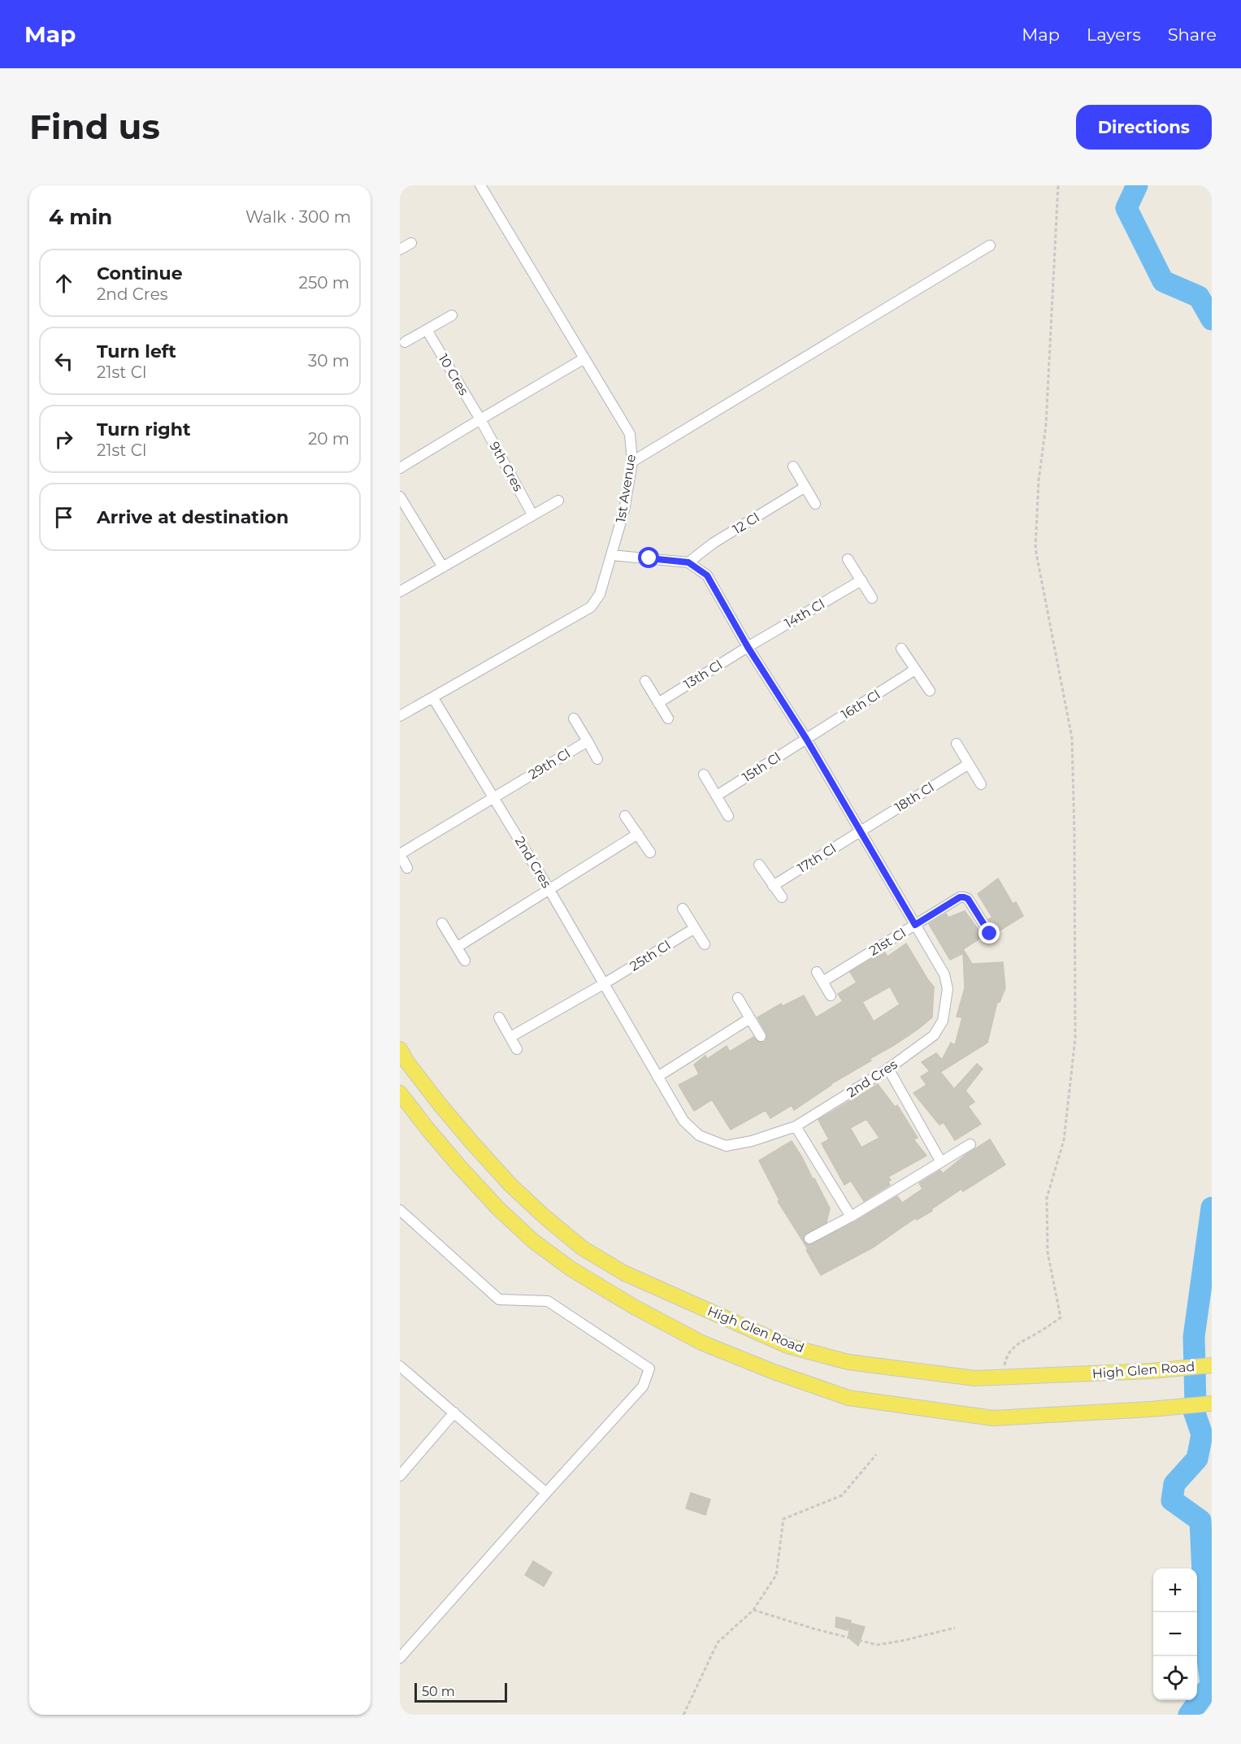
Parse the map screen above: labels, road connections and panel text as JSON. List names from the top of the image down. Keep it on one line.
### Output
{"streets":{"main road":["High Glen Road"],"street":["10 Cres","9th Cres","1st Avenue","12 Cl","14th Cl","13th Cl","16th Cl","29th Cl","15th Cl","18th Cl","17th Cl","2nd Cres","21st Cl","25th Cl"]},"crossings":[["10 Cres","9th Cres"],["1st Avenue","2nd Cres"],["12 Cl","2nd Cres"],["14th Cl","13th Cl"],["14th Cl","2nd Cres"],["13th Cl","2nd Cres"],["16th Cl","15th Cl"],["16th Cl","2nd Cres"],["29th Cl","2nd Cres"],["15th Cl","2nd Cres"],["18th Cl","17th Cl"],["18th Cl","2nd Cres"],["17th Cl","2nd Cres"],["2nd Cres","21st Cl"],["2nd Cres","25th Cl"]],"scale_bar":"50 m","page":{"header":"Map","nav":["Map","Layers","Share"],"buttons":"Directions","title":"Find us","heading":["4 min","Walk · 300 m"],"list":[["Continue","2nd Cres","250 m"],["Turn left","21st Cl","30 m"],["Turn right","21st Cl","20 m"],"Arrive at destination"],"map_buttons":["+","−"],"scale":"50 m"}}
